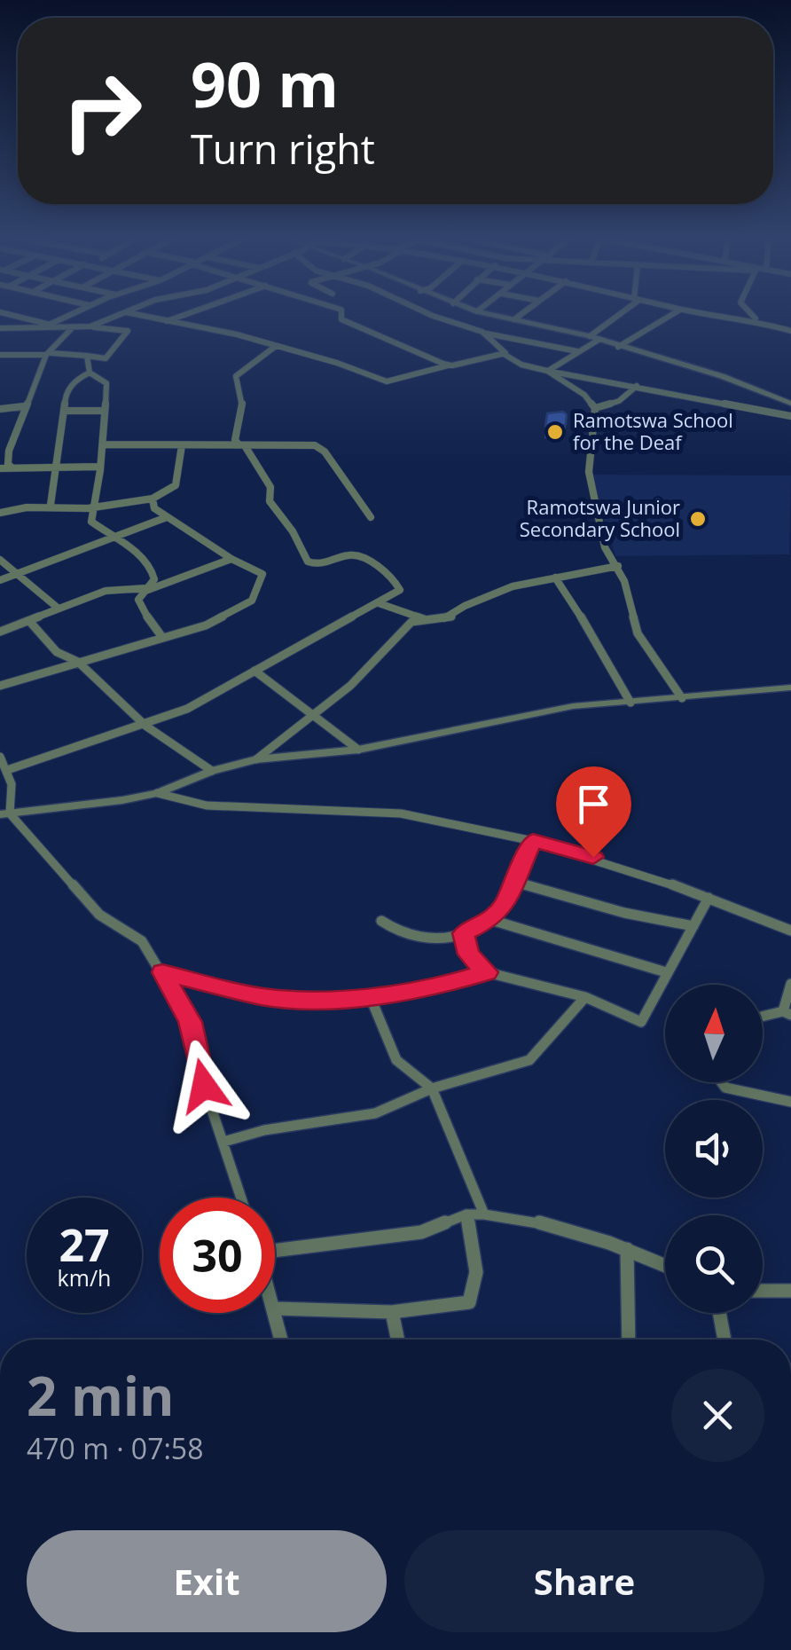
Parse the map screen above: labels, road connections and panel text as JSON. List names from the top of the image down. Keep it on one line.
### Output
{"places":["Ramotswa School for the Deaf","Ramotswa Junior Secondary School"],"north":"top","page":{"turn":["90 m","Turn right"],"speed":"27 km/h","limit":"30","heading":["2 min","470 m · 07:58"],"buttons":["Exit","Share"]}}
